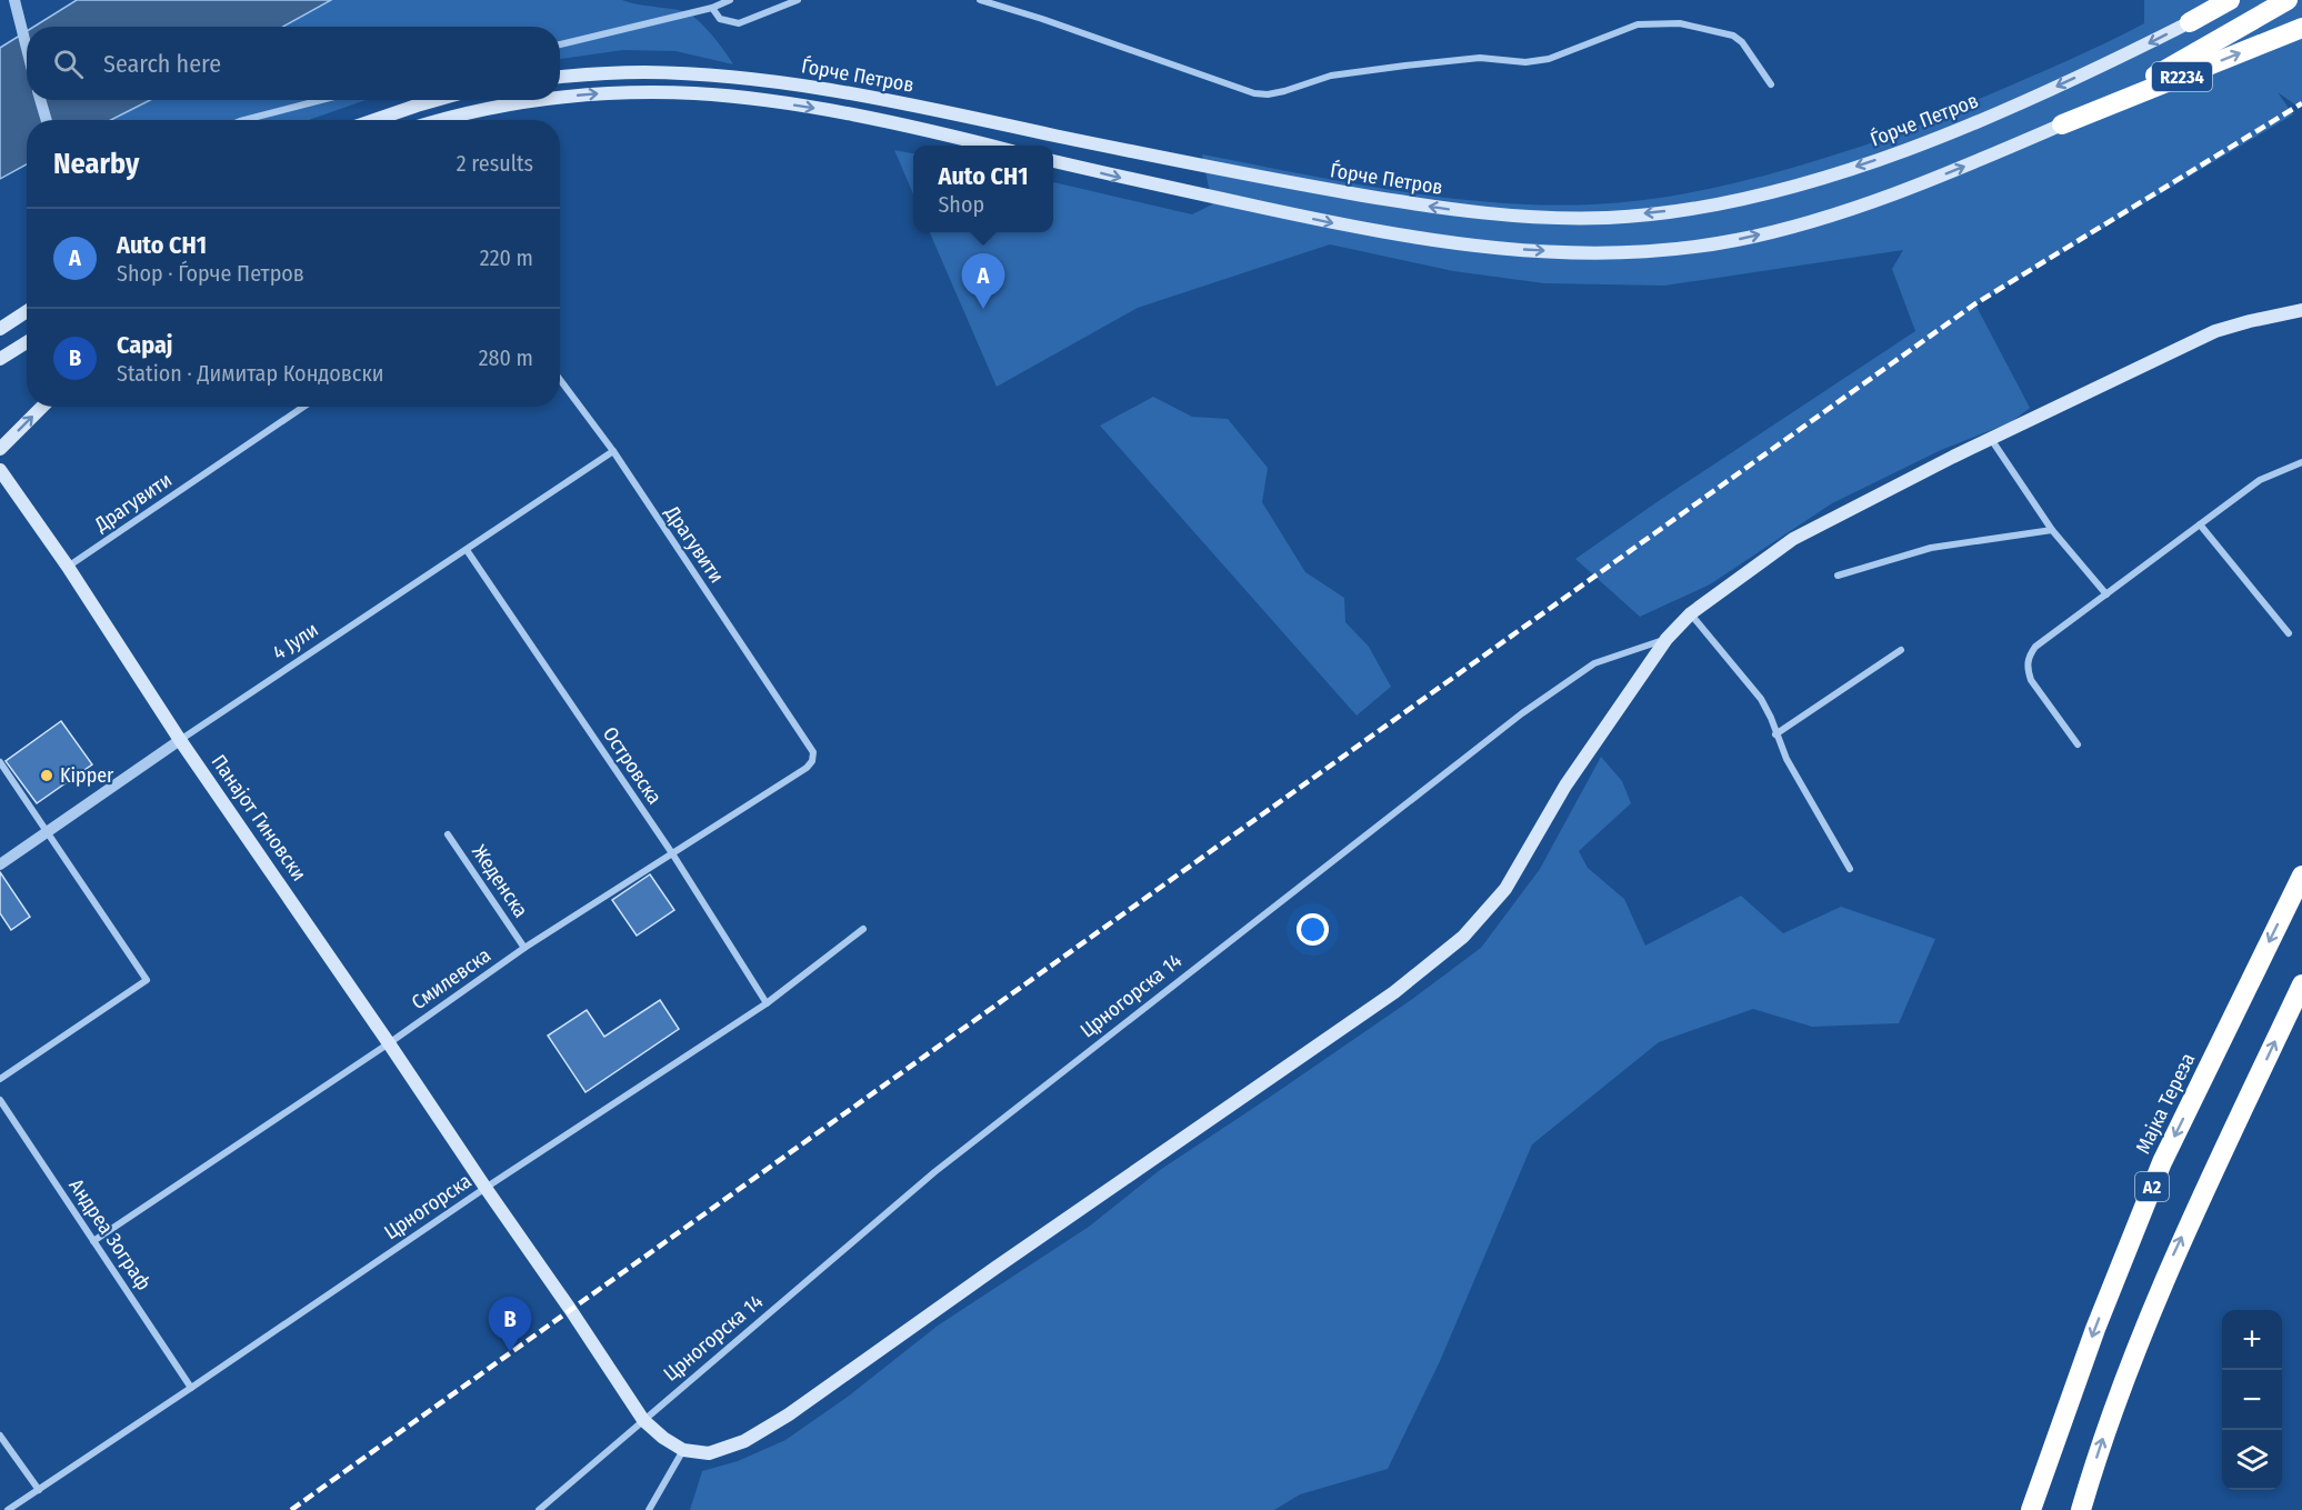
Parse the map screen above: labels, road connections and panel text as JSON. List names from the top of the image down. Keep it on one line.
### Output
{"streets":{"highway":["R2234","Мајка Тереза","A2"],"main road":["Ѓорче Петров","Панајот Гиновски"],"street":["Драгувити","4 Јули","Островска","Жеденска","Смилевска","Црногорска 14","Црногорска","Андреа Зограф"]},"crossings":[["Ѓорче Петров","R2234"],["Драгувити","4 Јули"],["Драгувити","Панајот Гиновски"],["Драгувити","Смилевска"],["4 Јули","Островска"],["4 Јули","Панајот Гиновски"],["Островска","Смилевска"],["Островска","Црногорска"],["Панајот Гиновски","Смилевска"],["Панајот Гиновски","Црногорска 14"],["Панајот Гиновски","Црногорска"],["Жеденска","Смилевска"],["Смилевска","Андреа Зограф"],["Црногорска","Андреа Зограф"]],"places":["Kipper"],"page":{"search":"Search here","heading":["Nearby","2 results"],"popup":["Auto CH1","Shop"],"list":[{"mark":"A","name":"Auto CH1","note":"Shop · Ѓорче Петров","value":"220 m"},{"mark":"B","name":"Сарај","note":"Station · Димитар Кондовски","value":"280 m"}],"pins":["A","B"],"map_buttons":["+","−"]}}
